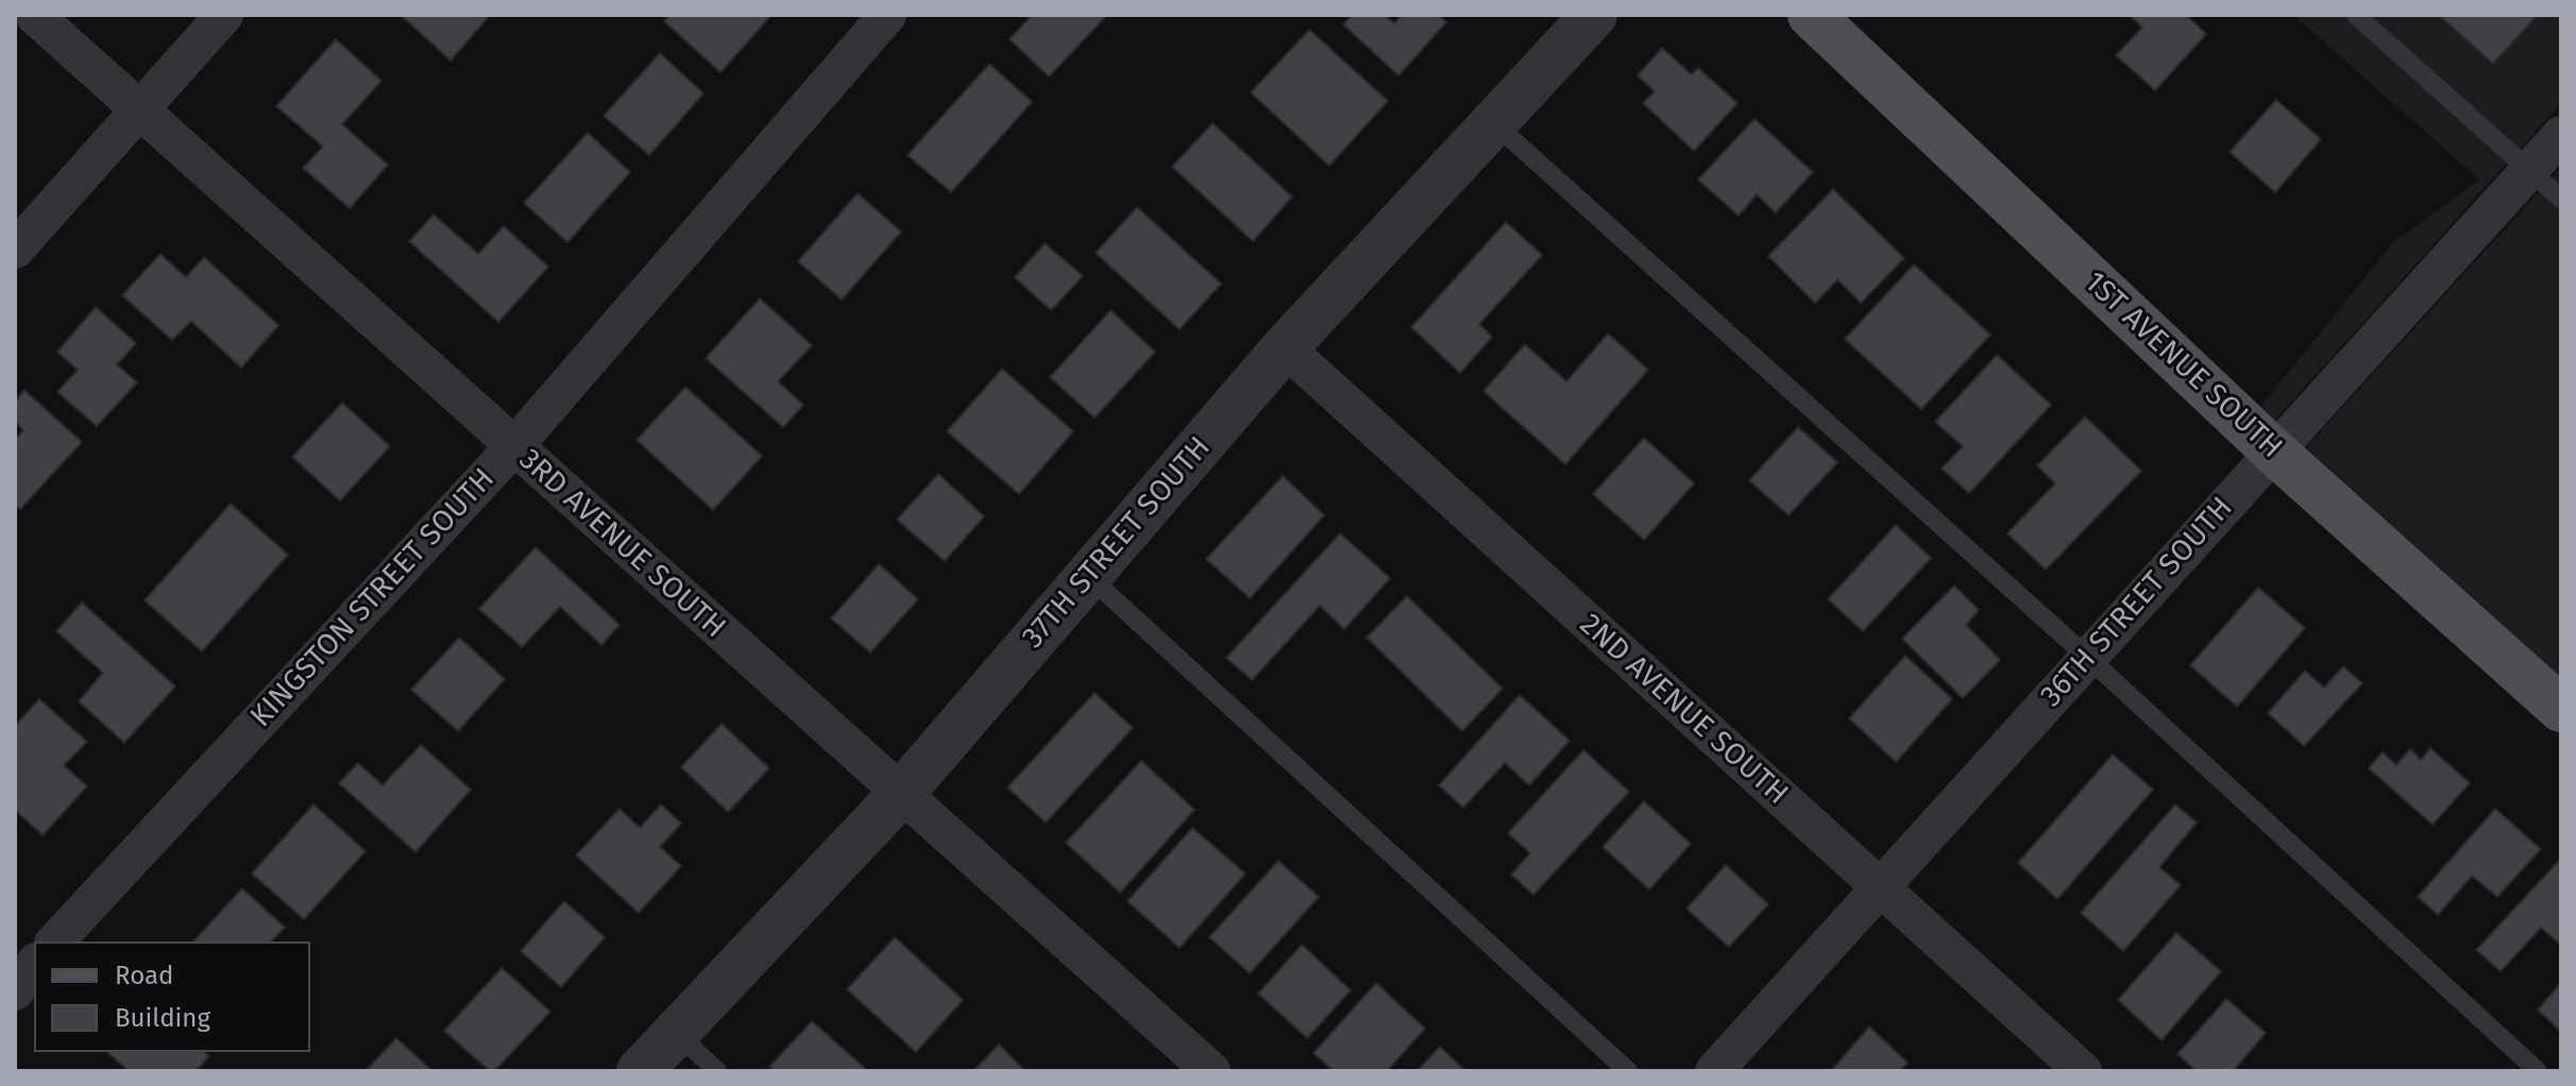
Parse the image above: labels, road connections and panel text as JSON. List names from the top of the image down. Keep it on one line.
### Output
{"streets":{"main road":["1ST AVENUE SOUTH"],"street":["37TH STREET SOUTH","3RD AVENUE SOUTH","KINGSTON STREET SOUTH","36TH STREET SOUTH","2ND AVENUE SOUTH"]},"crossings":[["1ST AVENUE SOUTH","36TH STREET SOUTH"],["37TH STREET SOUTH","3RD AVENUE SOUTH"],["37TH STREET SOUTH","2ND AVENUE SOUTH"],["3RD AVENUE SOUTH","KINGSTON STREET SOUTH"],["36TH STREET SOUTH","2ND AVENUE SOUTH"]],"legend":["Road","Building"]}
